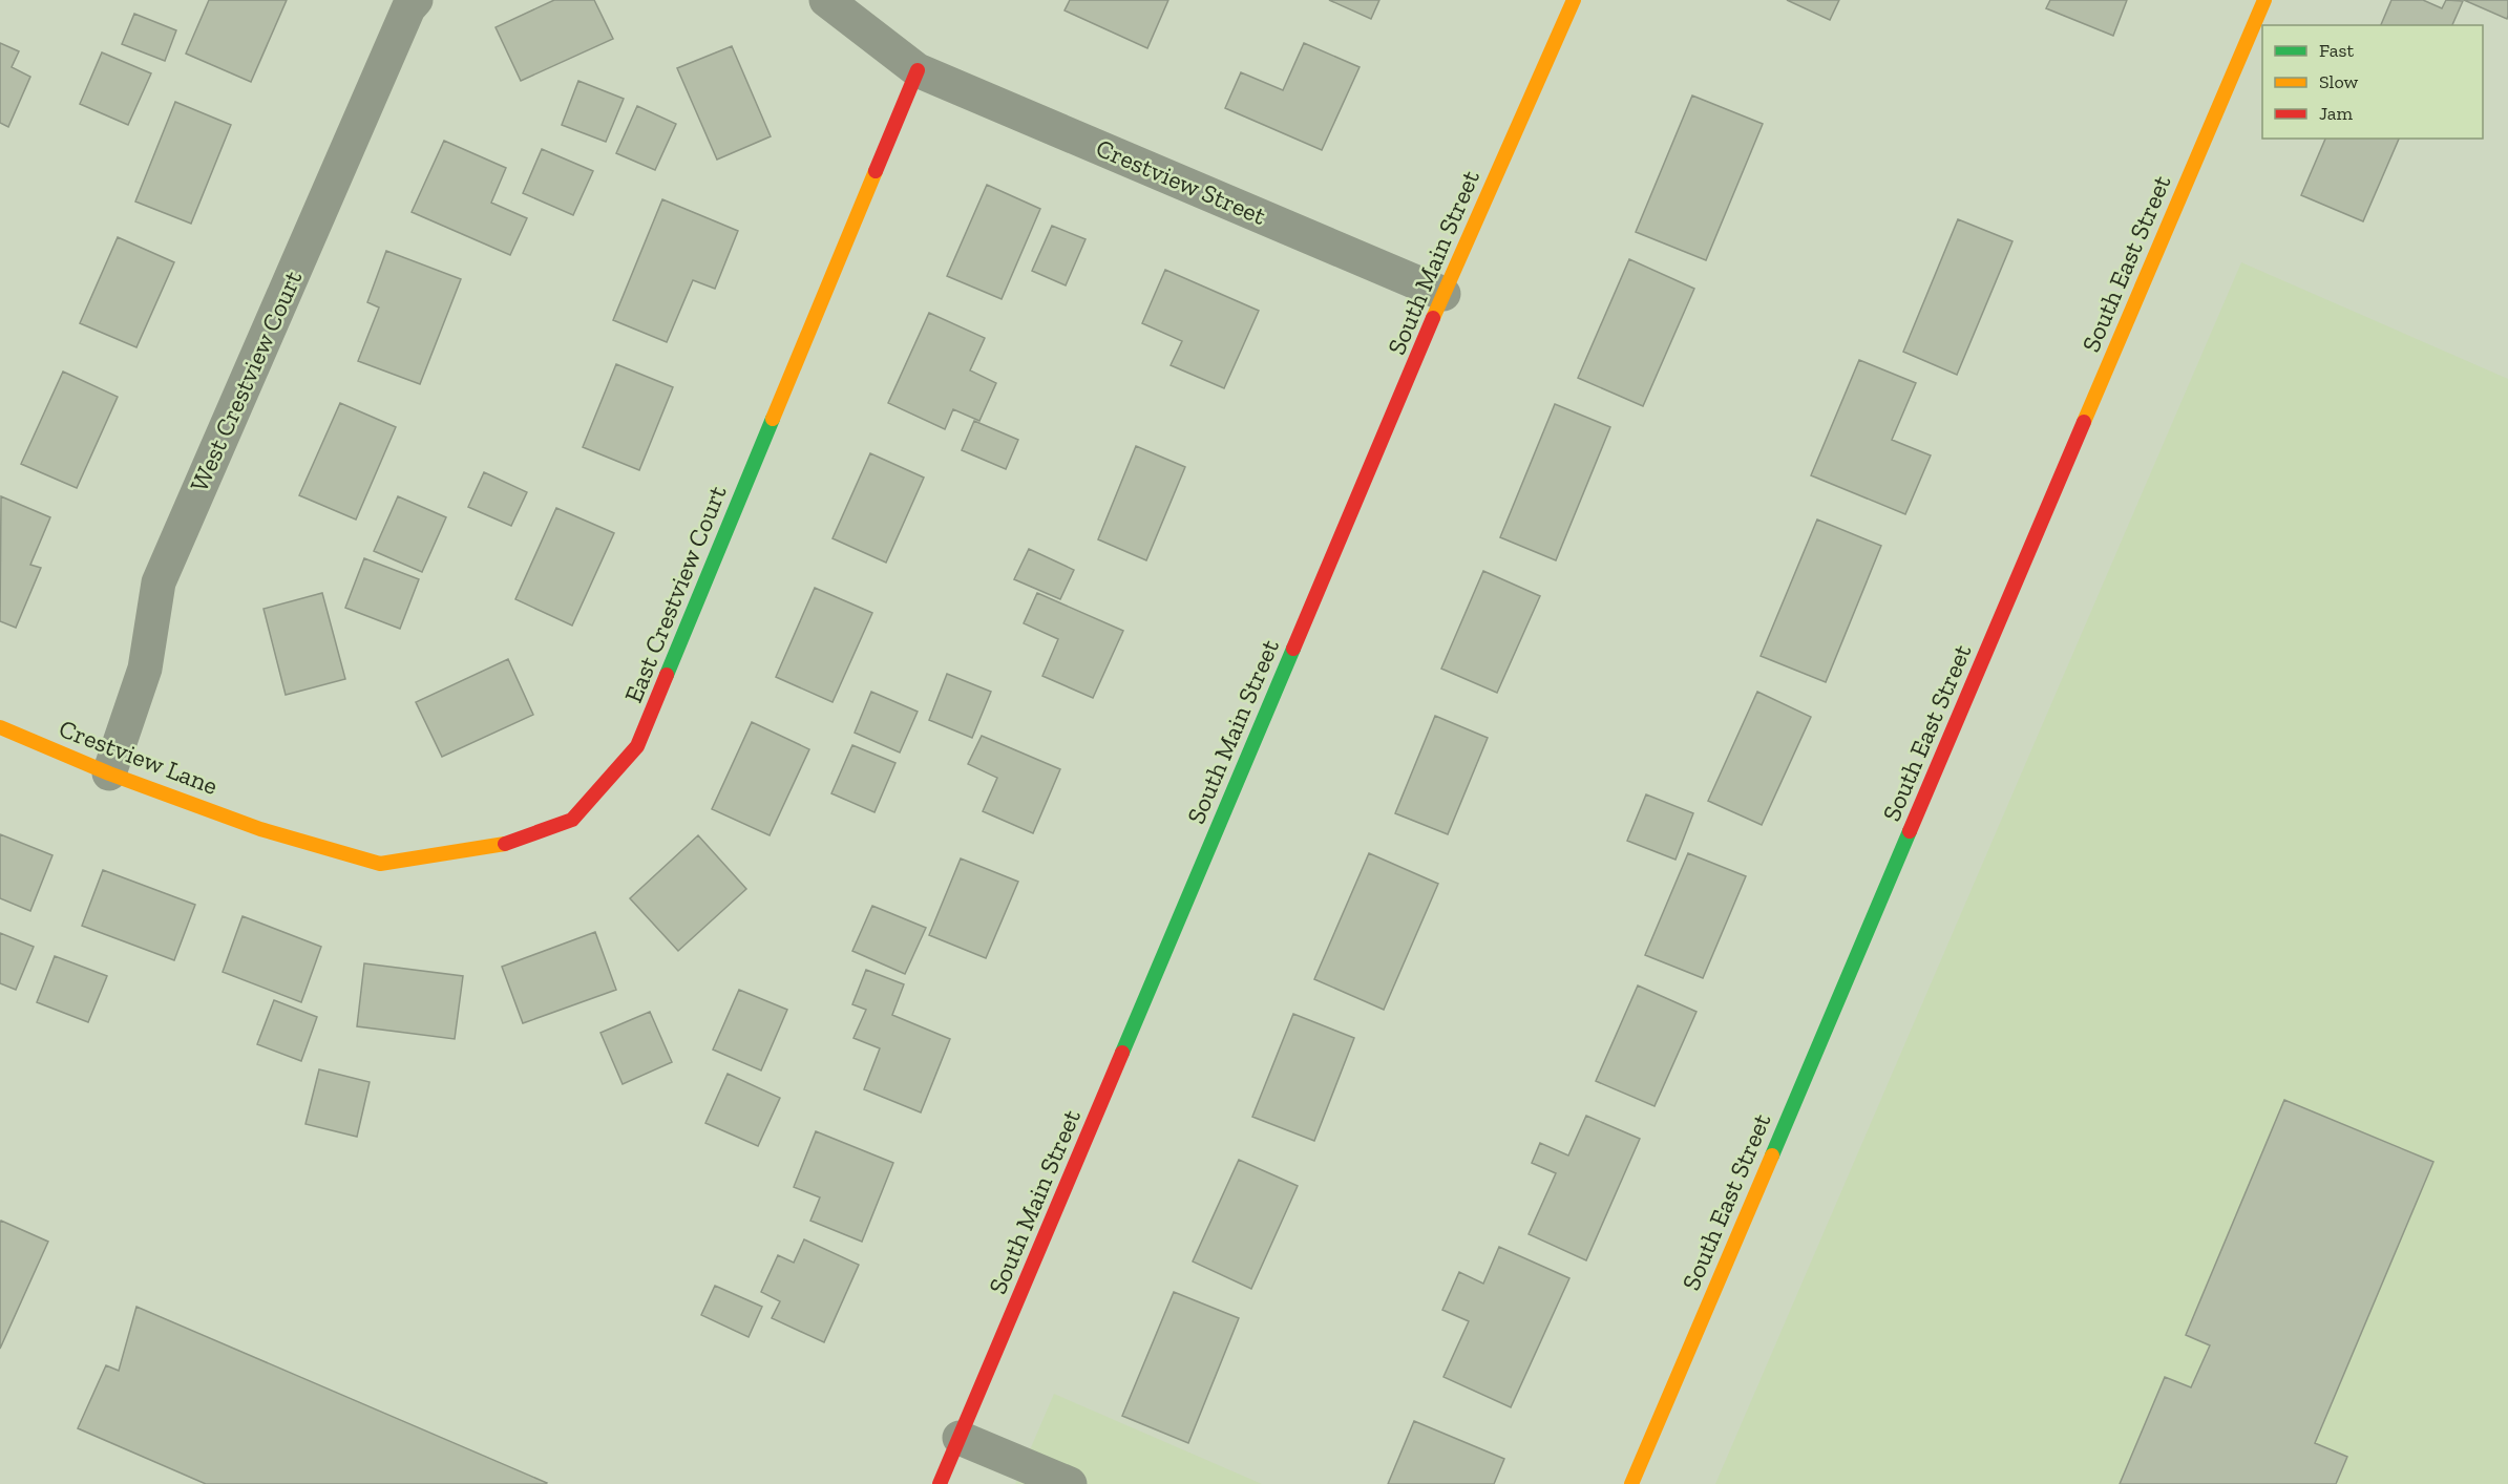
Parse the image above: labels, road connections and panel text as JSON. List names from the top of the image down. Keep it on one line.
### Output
{"streets":{"street":["Crestview Street","South Main Street","South East Street","West Crestview Court","East Crestview Court","Crestview Lane"]},"crossings":[["Crestview Street","South Main Street"],["Crestview Street","East Crestview Court"],["West Crestview Court","Crestview Lane"],["East Crestview Court","Crestview Lane"]],"legend":["Fast","Slow","Jam"]}
